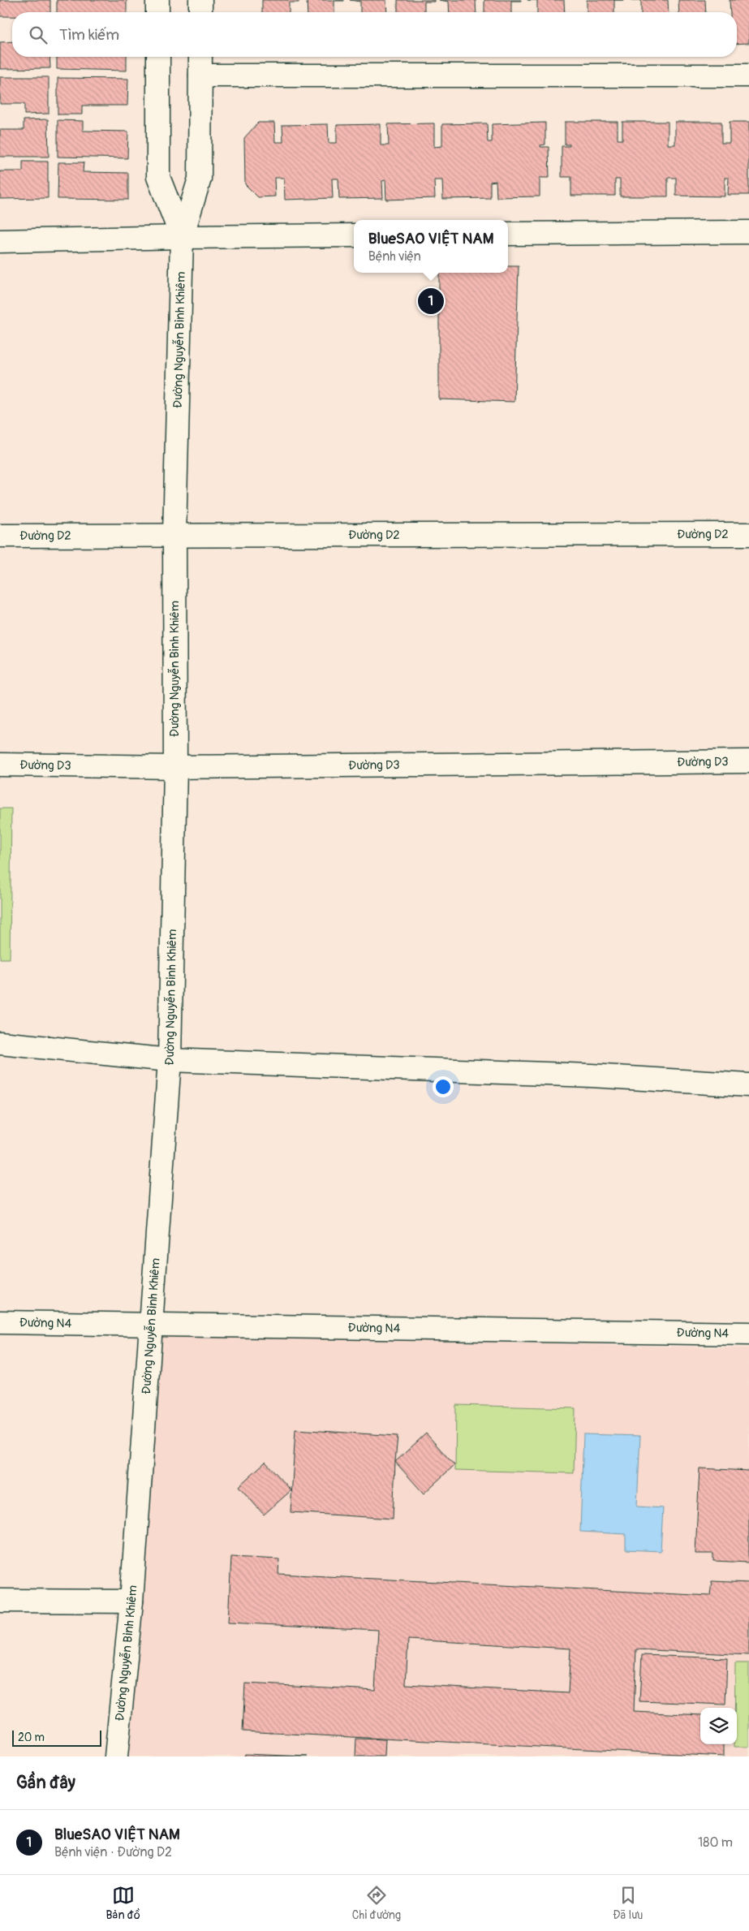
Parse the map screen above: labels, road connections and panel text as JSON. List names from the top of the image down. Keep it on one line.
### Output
{"streets":{"street":["Đường Nguyễn Bỉnh Khiêm","Đường D2","Đường D3","Đường N4"]},"crossings":[["Đường Nguyễn Bỉnh Khiêm","Đường D2"],["Đường Nguyễn Bỉnh Khiêm","Đường D3"],["Đường Nguyễn Bỉnh Khiêm","Đường N4"]],"scale_bar":"20 m","page":{"search":"Tìm kiếm","popup":["BlueSAO VIỆT NAM","Bệnh viện"],"pins":"1","scale":"20 m","heading":"Gần đây","list":[{"mark":"1","name":"BlueSAO VIỆT NAM","note":"Bệnh viện · Đường D2","value":"180 m"}],"nav":["Bản đồ","Chỉ đường","Đã lưu"]}}
